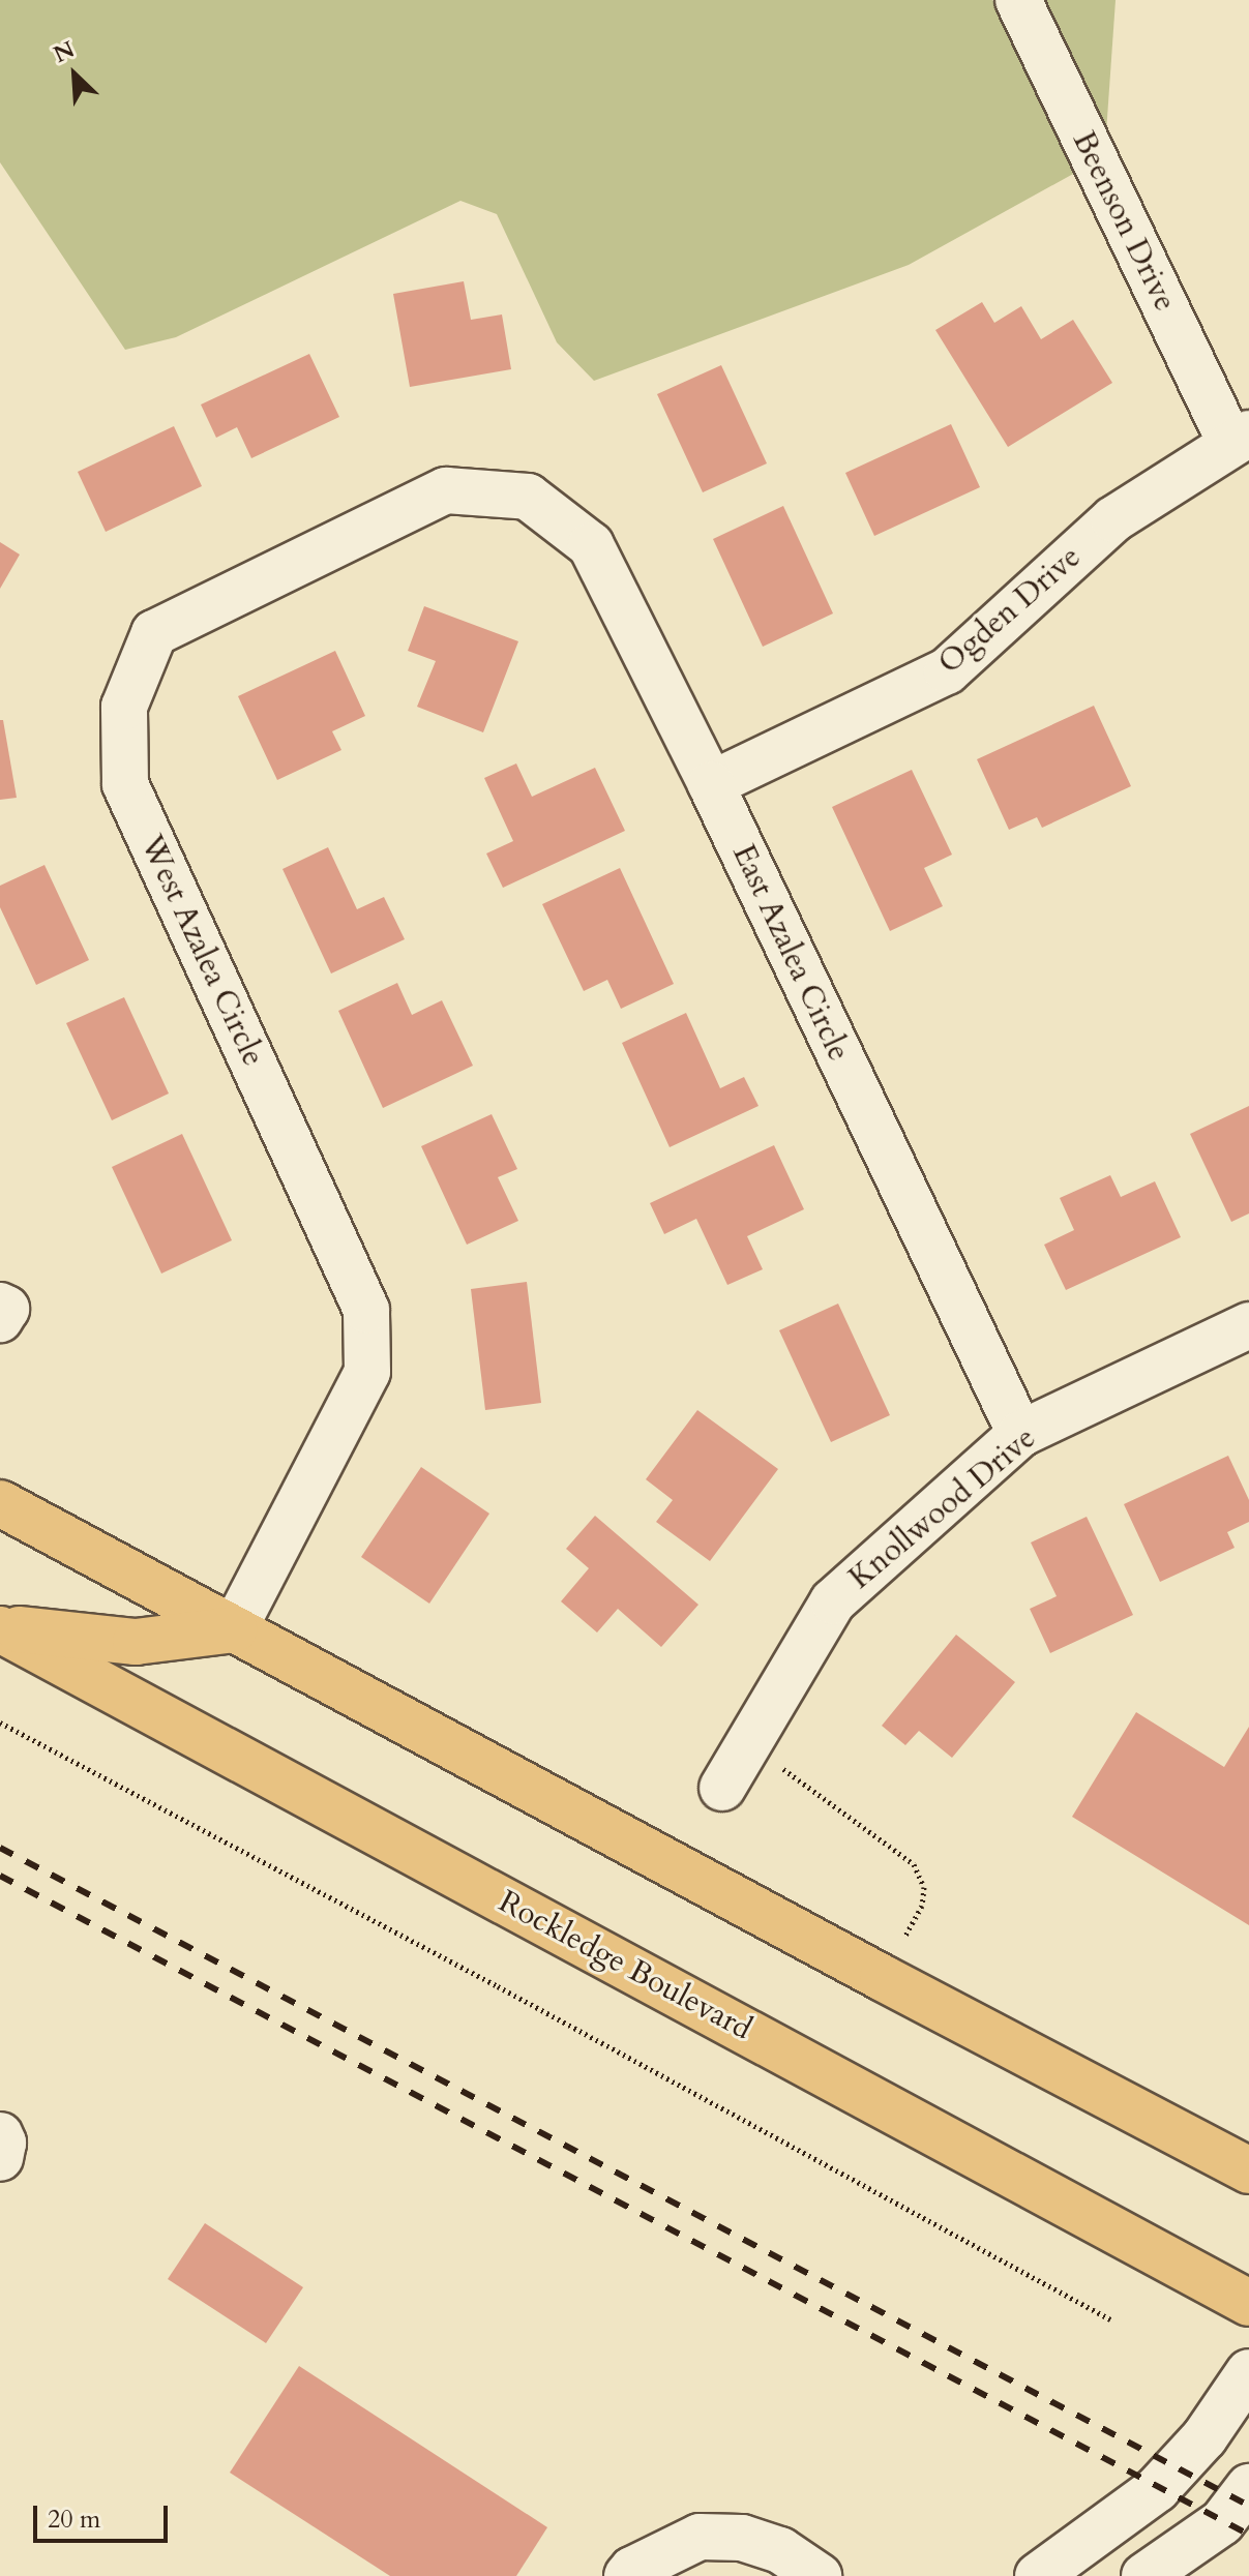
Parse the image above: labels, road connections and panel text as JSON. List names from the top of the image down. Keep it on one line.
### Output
{"streets":{"main road":["Rockledge Boulevard"],"street":["Beenson Drive","Ogden Drive","West Azalea Circle","East Azalea Circle","Knollwood Drive"]},"crossings":[["Beenson Drive","Ogden Drive"],["Ogden Drive","East Azalea Circle"],["West Azalea Circle","East Azalea Circle"],["East Azalea Circle","Knollwood Drive"]],"scale_bar":"20 m","north":"top left"}
